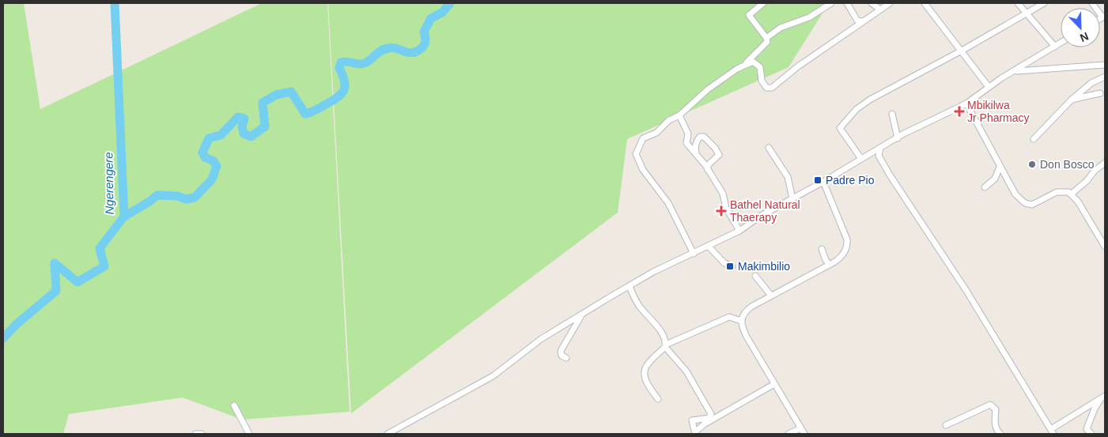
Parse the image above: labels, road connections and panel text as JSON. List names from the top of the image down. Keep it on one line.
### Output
{"water":["Ngerengere"],"places":{"health":["Mbikilwa Jr Pharmacy","Bathel Natural Thaerapy"],"other":["Don Bosco"],"transit":["Padre Pio","Makimbilio"]},"north":"bottom right"}
